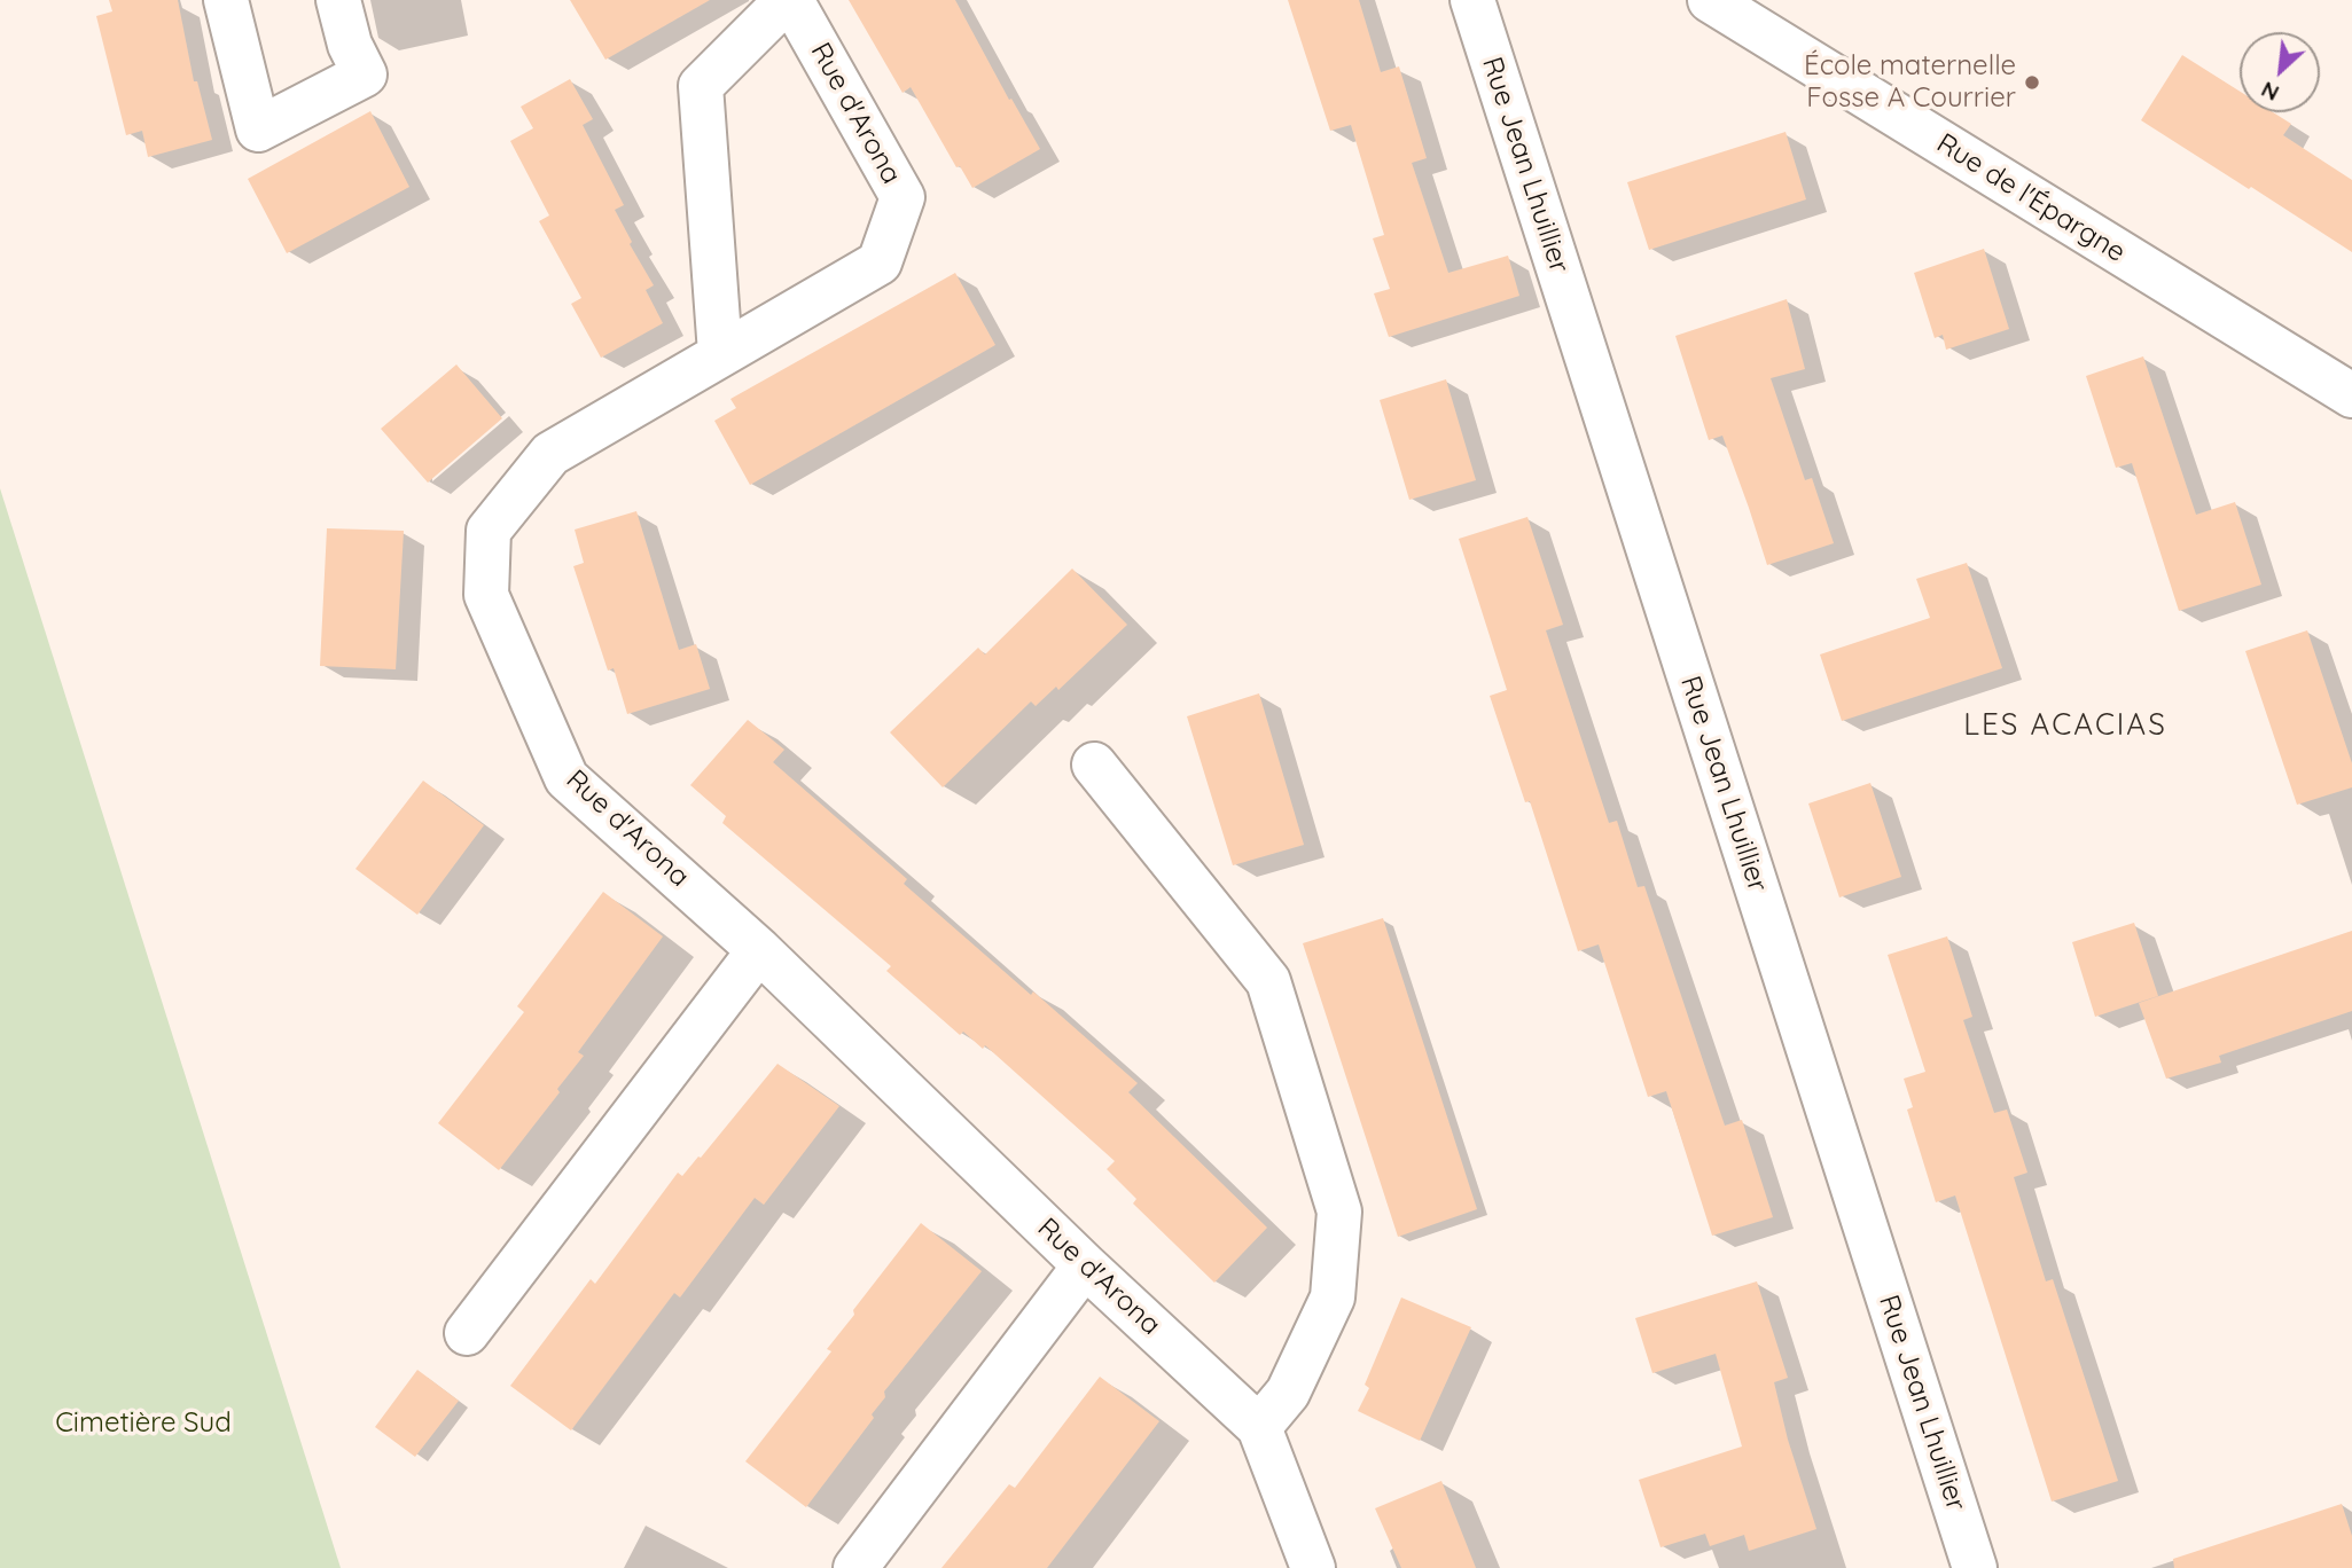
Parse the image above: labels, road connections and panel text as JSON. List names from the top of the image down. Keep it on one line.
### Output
{"streets":{"street":["Rue d'Arona","Rue Jean Lhuillier","Rue de l'Épargne"]},"districts":["LES ACACIAS"],"parks":["Cimetière Sud"],"places":["École maternelle Fosse A Courrier"],"north":"bottom left"}
